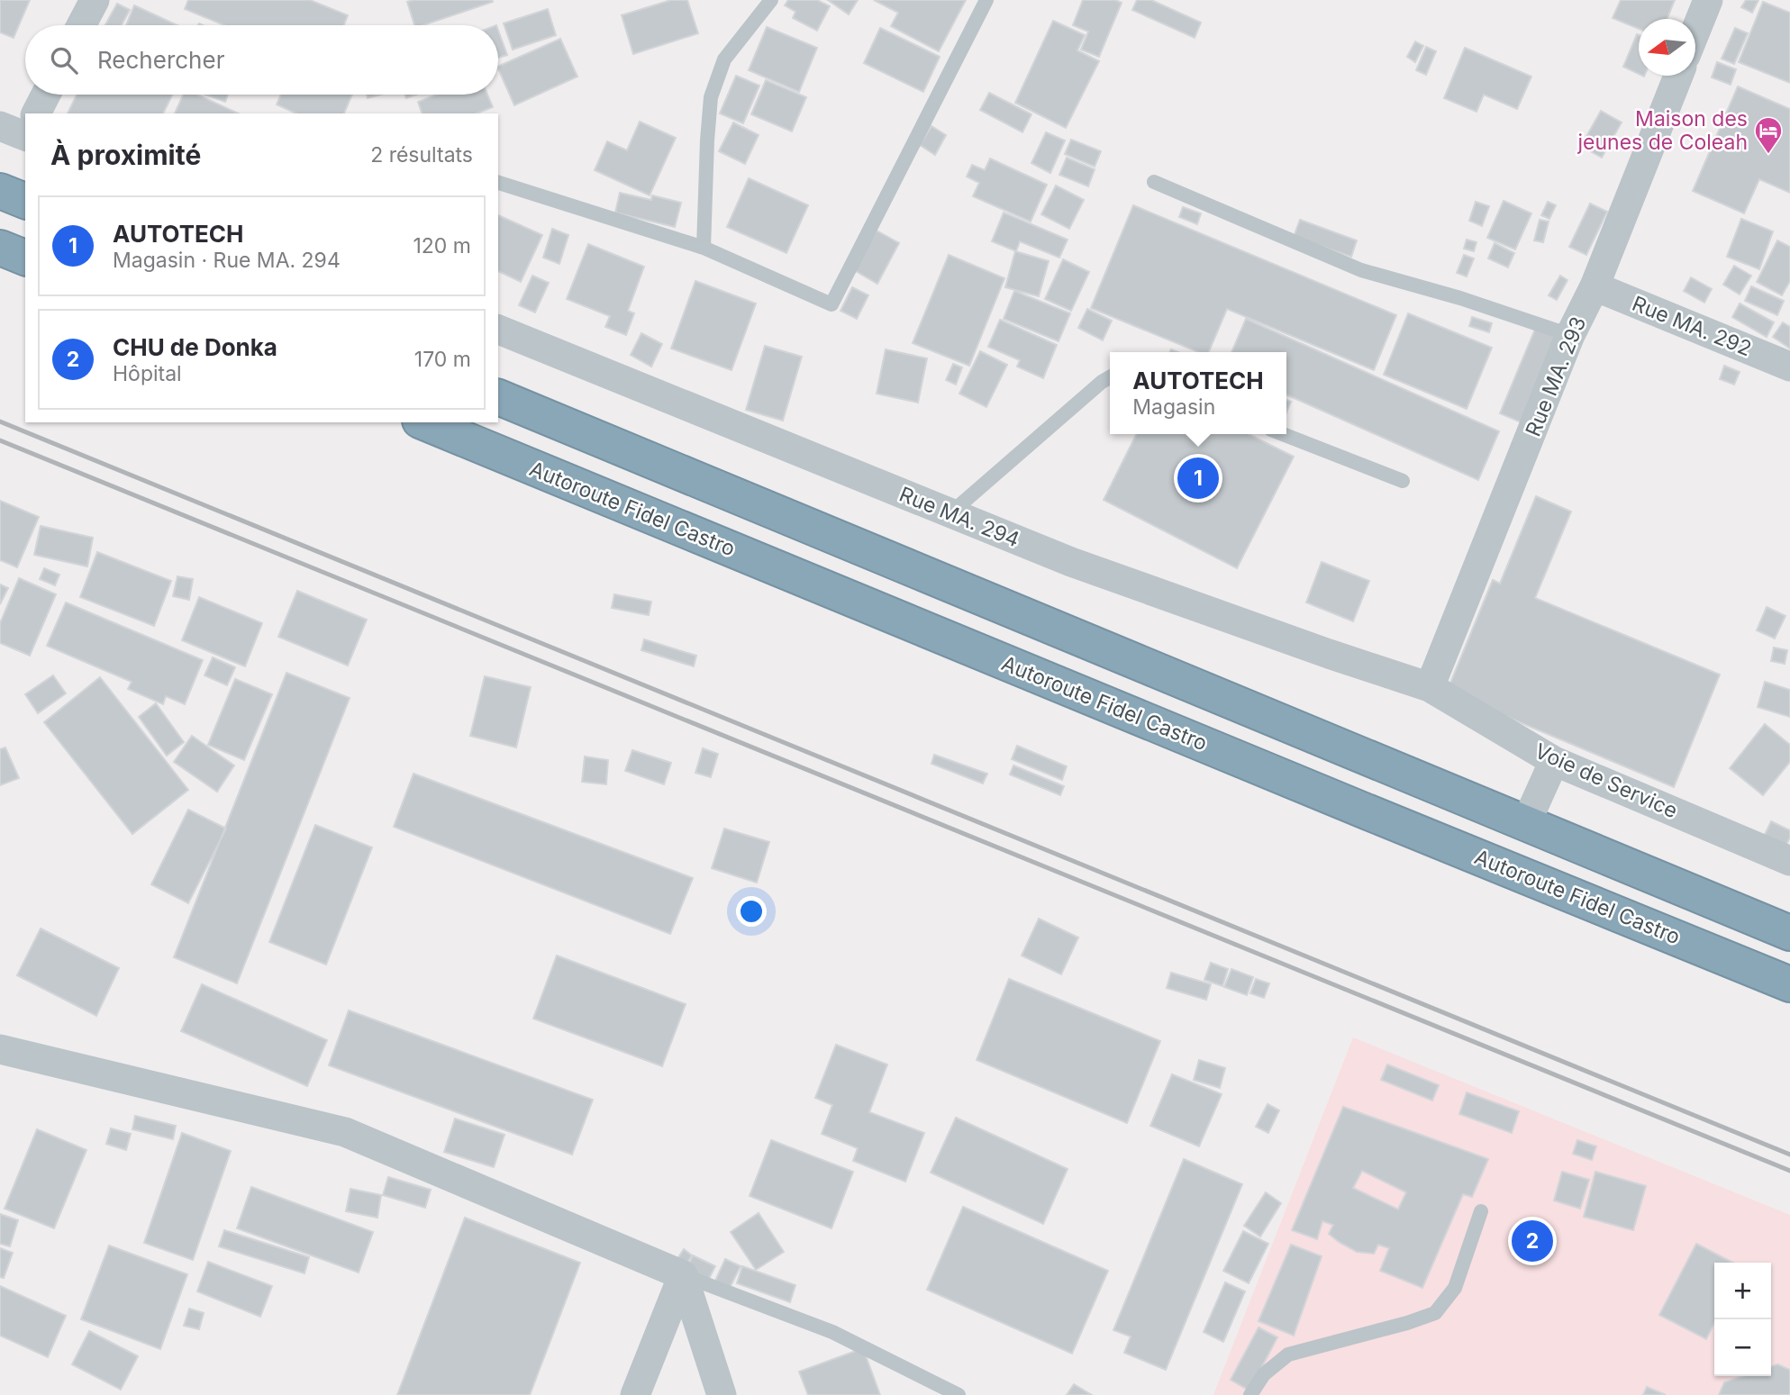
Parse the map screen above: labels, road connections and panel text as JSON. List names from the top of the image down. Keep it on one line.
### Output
{"streets":{"highway":["Autoroute Fidel Castro"],"street":["Rue MA. 292","Rue MA. 293","Rue MA. 294","Voie de Service"]},"crossings":[["Rue MA. 292","Rue MA. 293"],["Rue MA. 293","Rue MA. 294"],["Rue MA. 293","Voie de Service"],["Rue MA. 294","Voie de Service"]],"places":{"hotel":["Maison des jeunes de Coleah"]},"north":"left","page":{"search":"Rechercher","heading":["À proximité","2 résultats"],"list":[{"mark":"1","name":"AUTOTECH","note":"Magasin · Rue MA. 294","value":"120 m"},{"mark":"2","name":"CHU de Donka","note":"Hôpital","value":"170 m"}],"popup":["AUTOTECH","Magasin"],"pins":["1","2"],"map_buttons":["+","−"]}}
